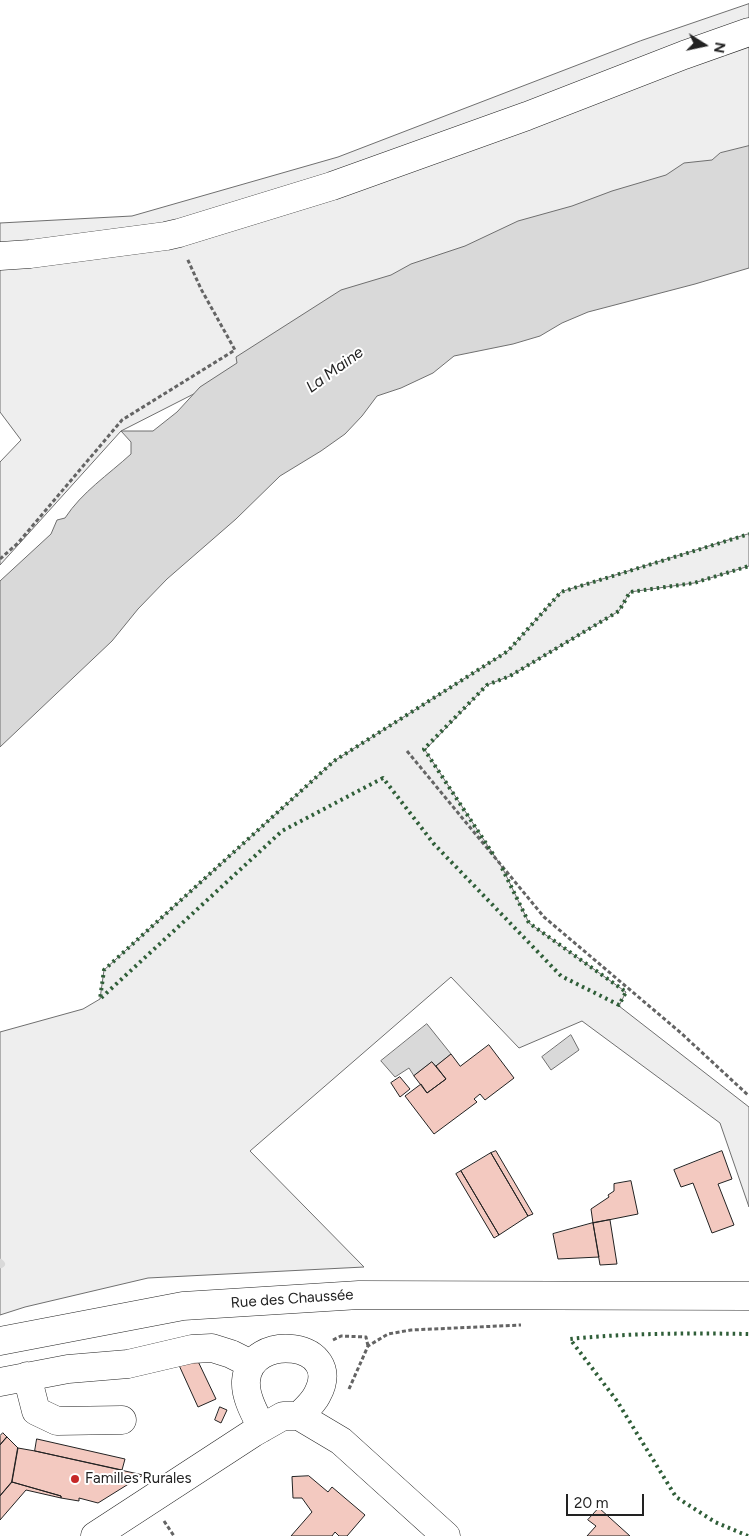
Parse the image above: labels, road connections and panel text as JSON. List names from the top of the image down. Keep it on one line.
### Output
{"streets":{"street":["Rue des Chaussée"]},"water":["La Maine"],"places":["Familles Rurales"],"scale_bar":"20 m","north":"right"}
